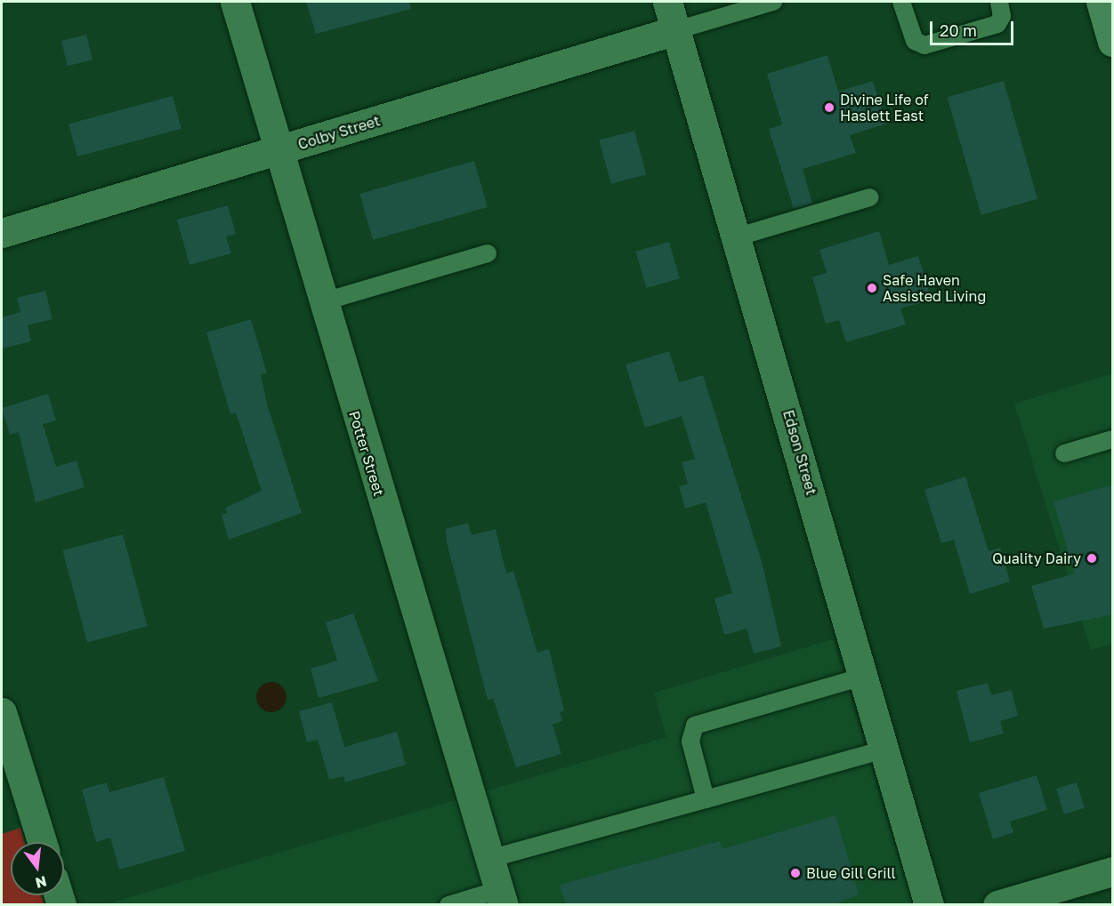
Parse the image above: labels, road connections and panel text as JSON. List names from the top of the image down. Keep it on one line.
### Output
{"streets":{"street":["Colby Street","Edson Street","Potter Street"]},"crossings":[["Colby Street","Edson Street"],["Colby Street","Potter Street"]],"places":["Divine Life of Haslett East","Safe Haven Assisted Living","Quality Dairy","Blue Gill Grill"],"scale_bar":"20 m","north":"bottom"}
